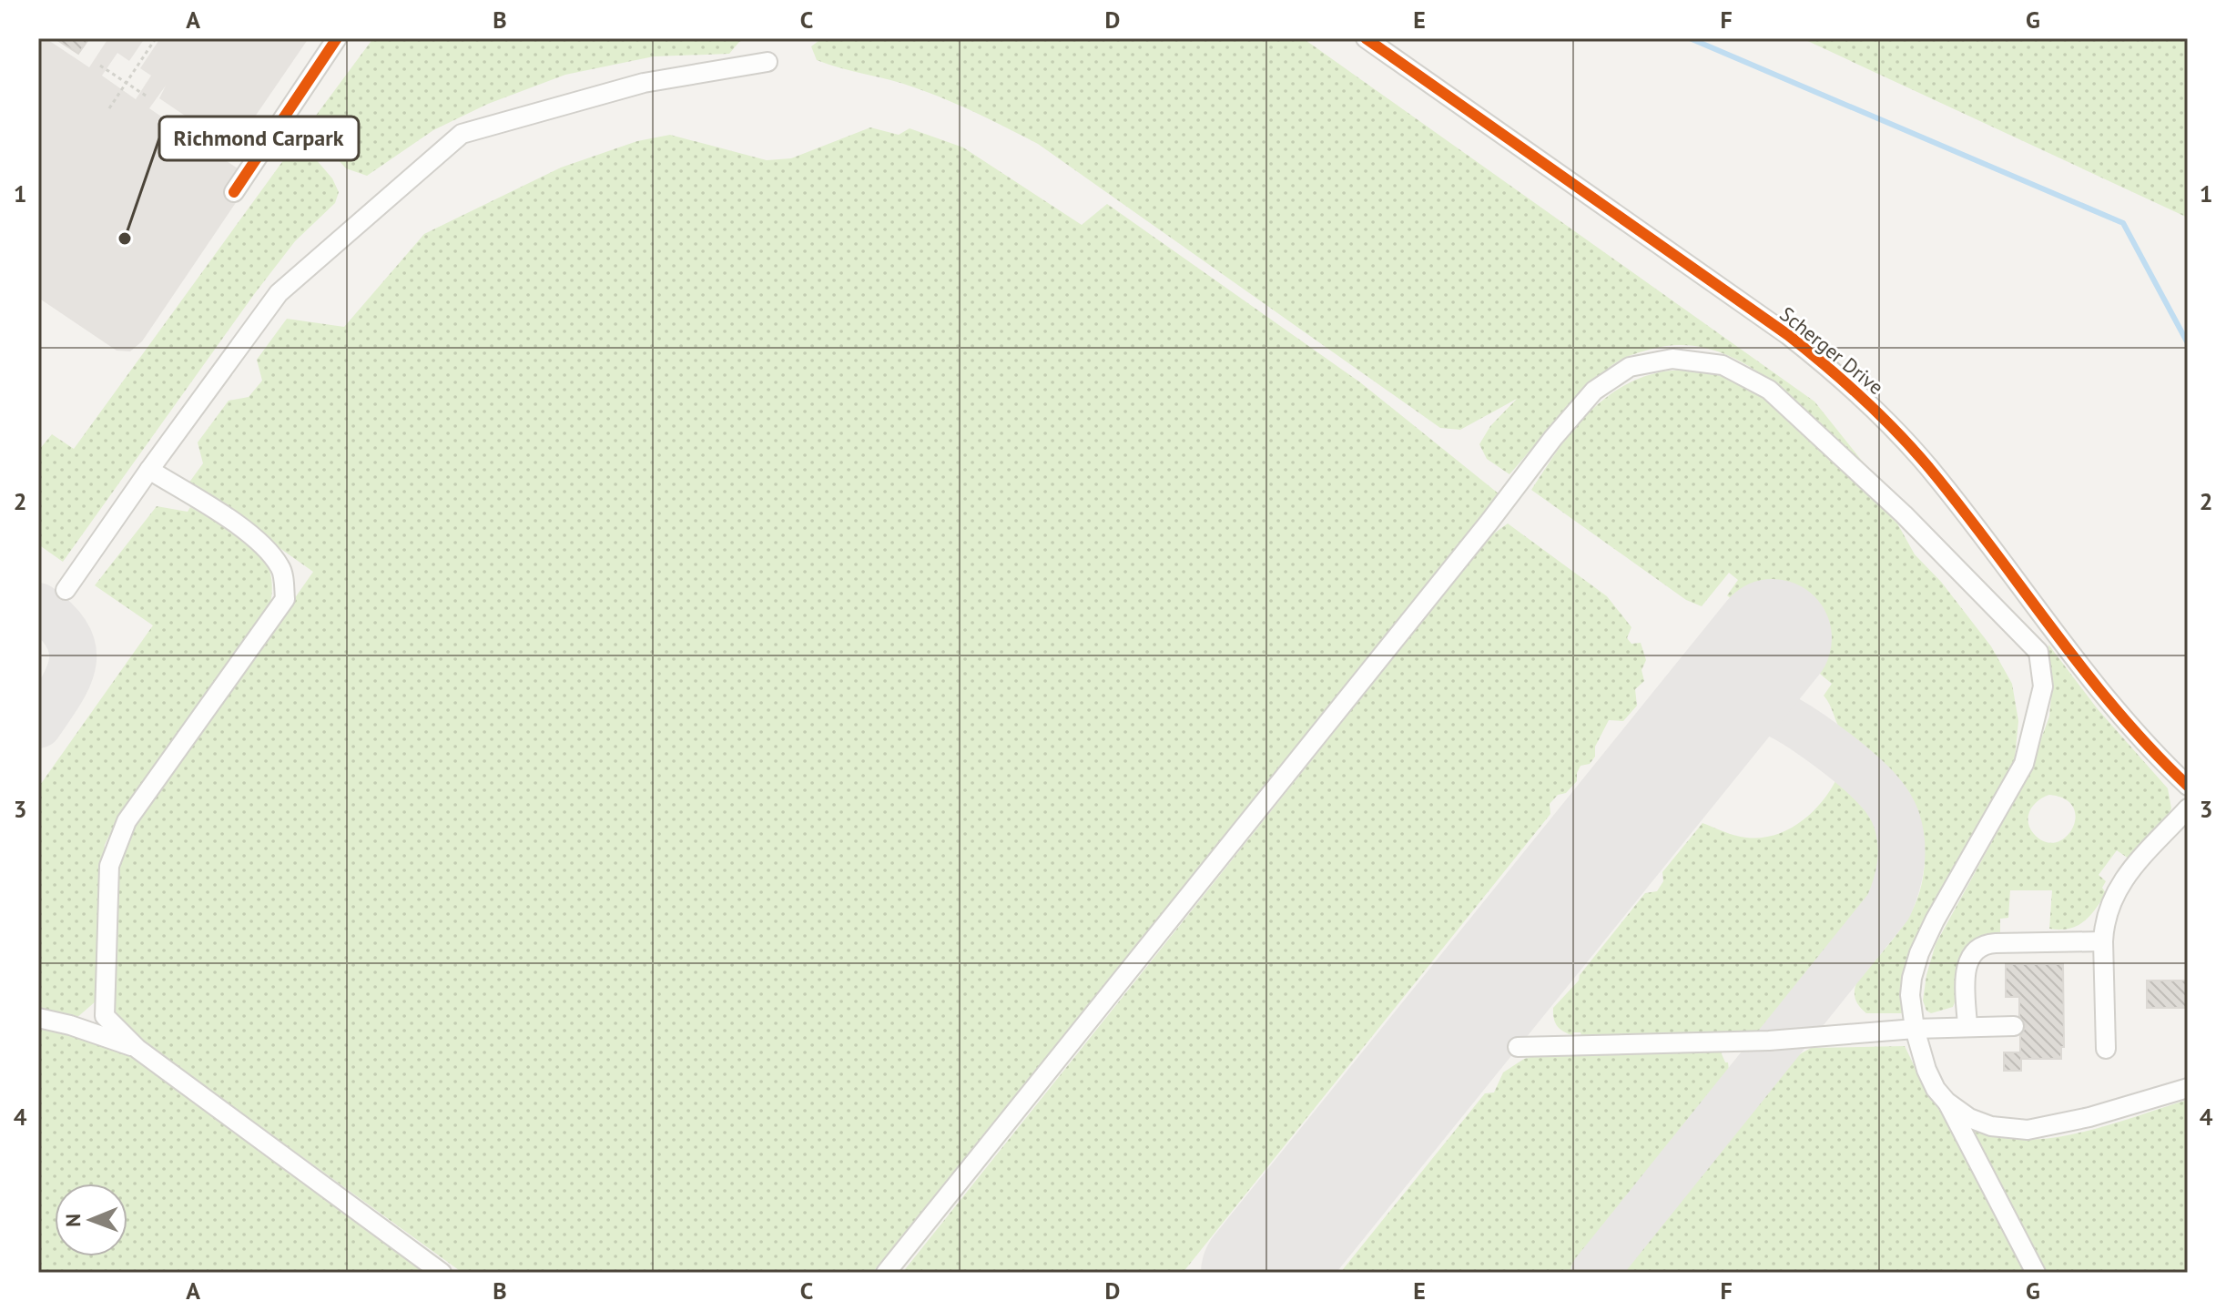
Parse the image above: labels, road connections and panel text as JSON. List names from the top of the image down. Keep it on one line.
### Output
{"streets":{"street":["Scherger Drive"]},"places":["Richmond Carpark"],"north":"left","grid":{"columns":["A","B","C","D","E","F","G"],"rows":["1","2","3","4"]}}
